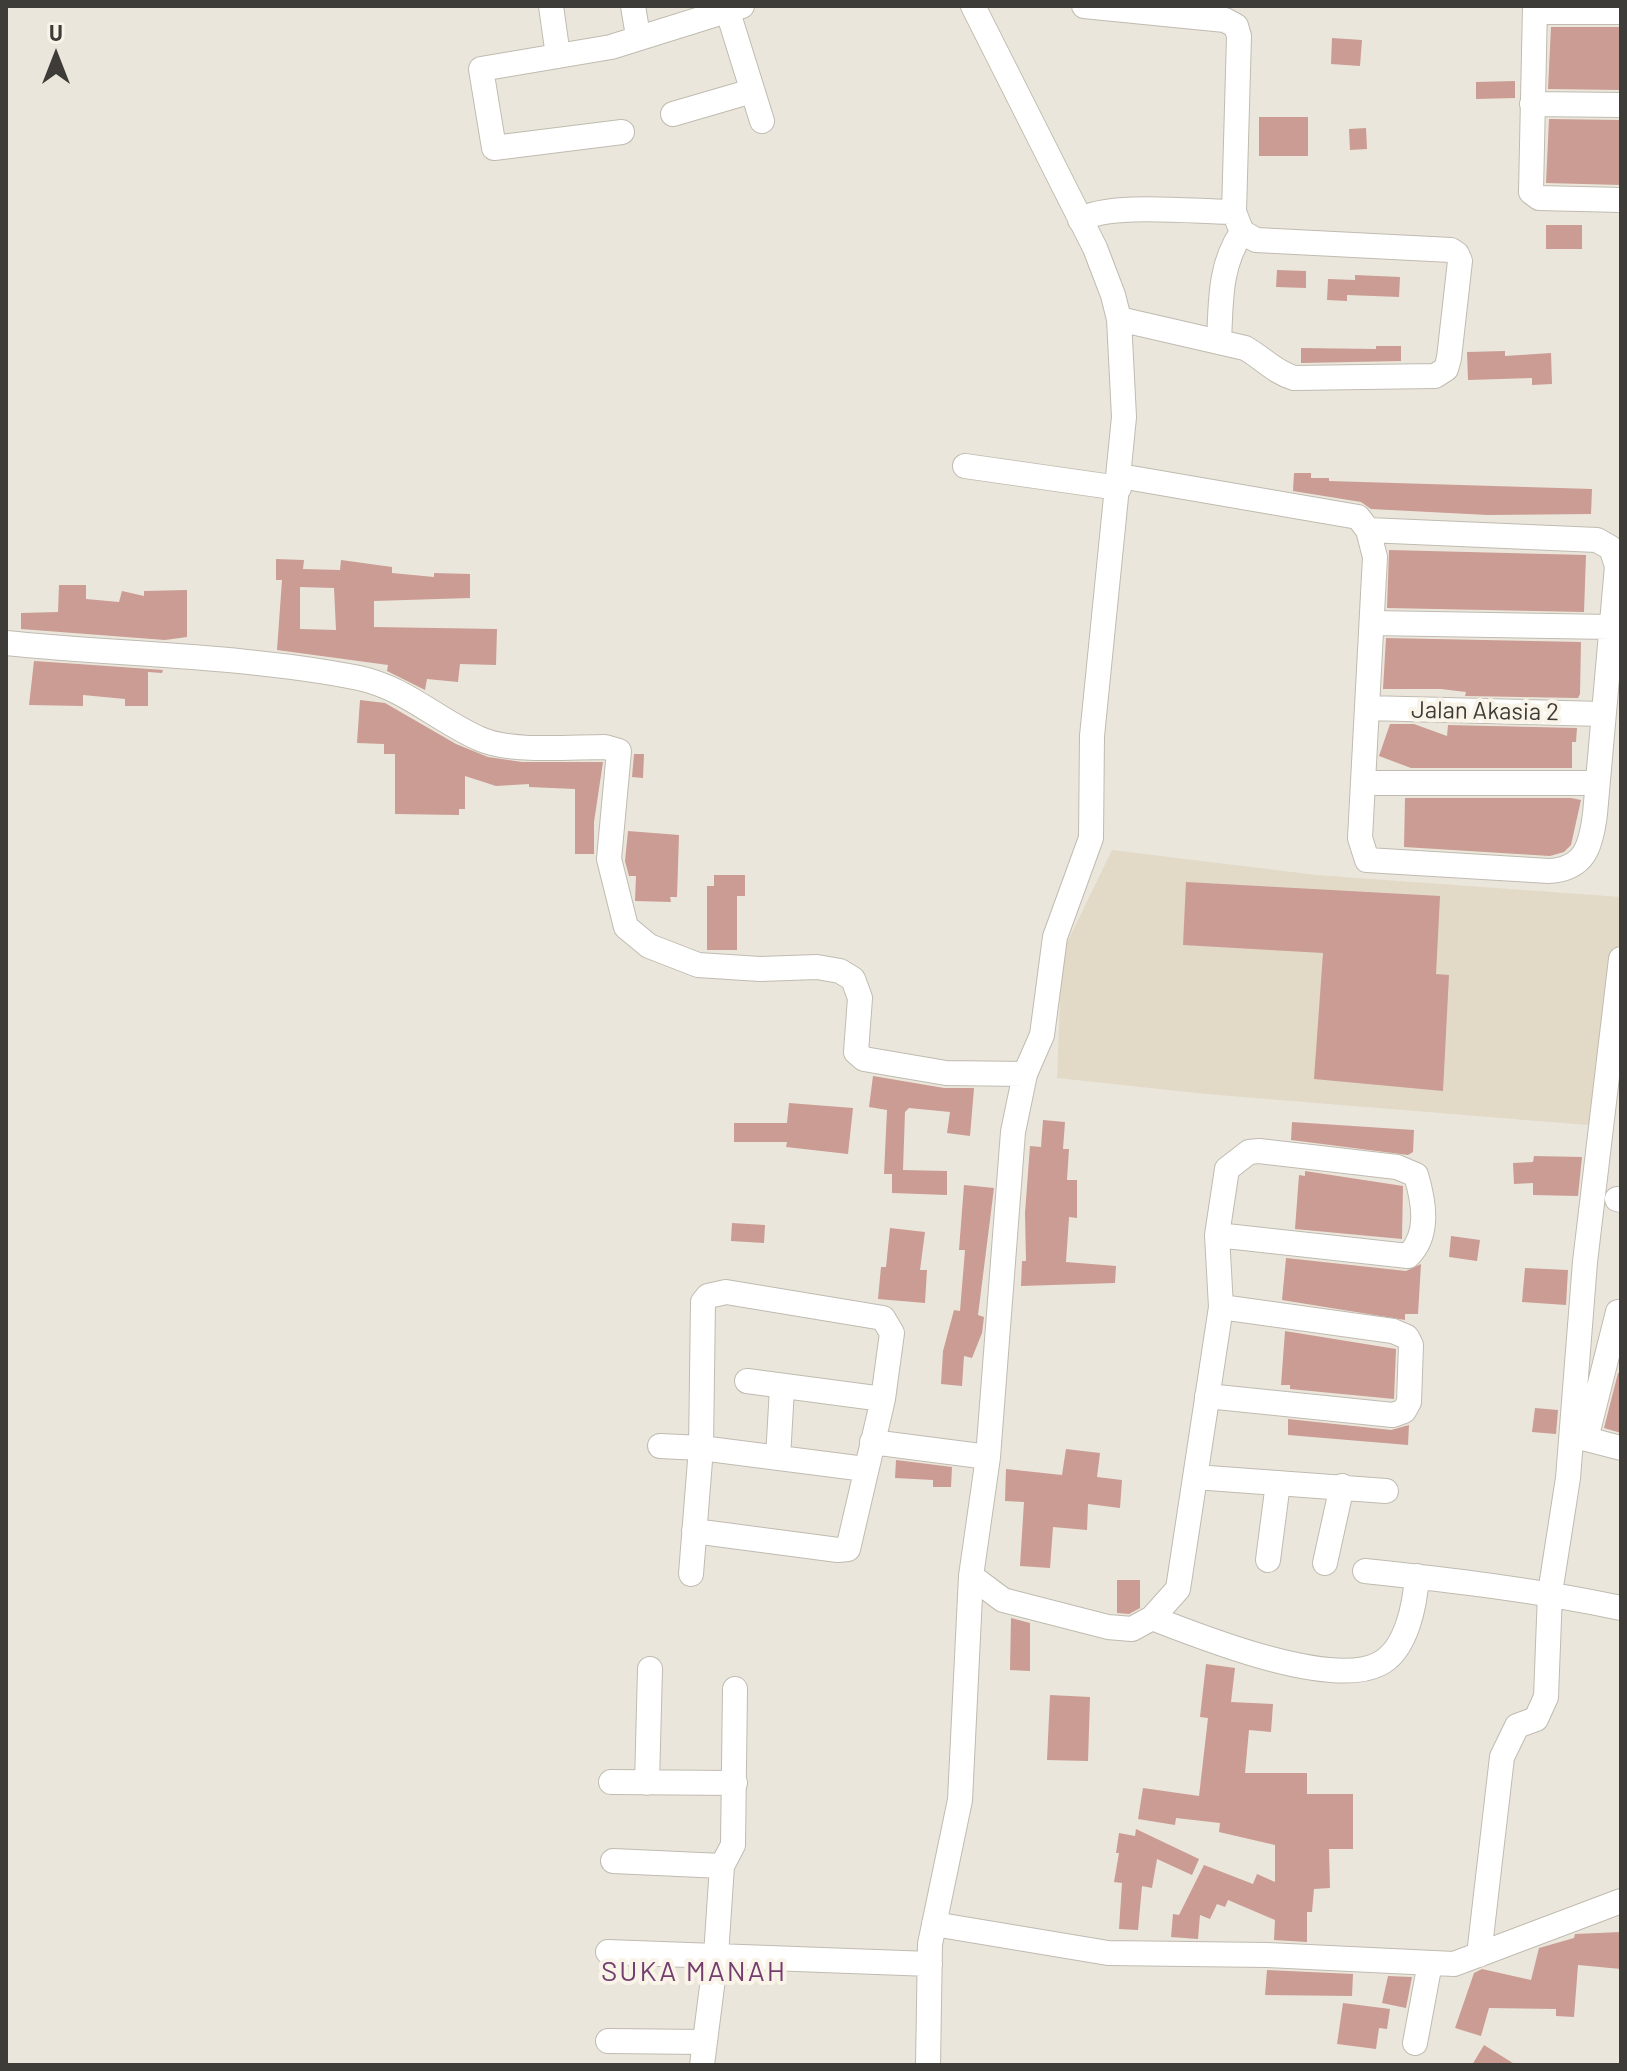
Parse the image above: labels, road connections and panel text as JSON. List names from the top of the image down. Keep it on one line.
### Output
{"streets":{"street":["Jalan Akasia 2"]},"districts":["SUKA MANAH"],"north":"top"}
